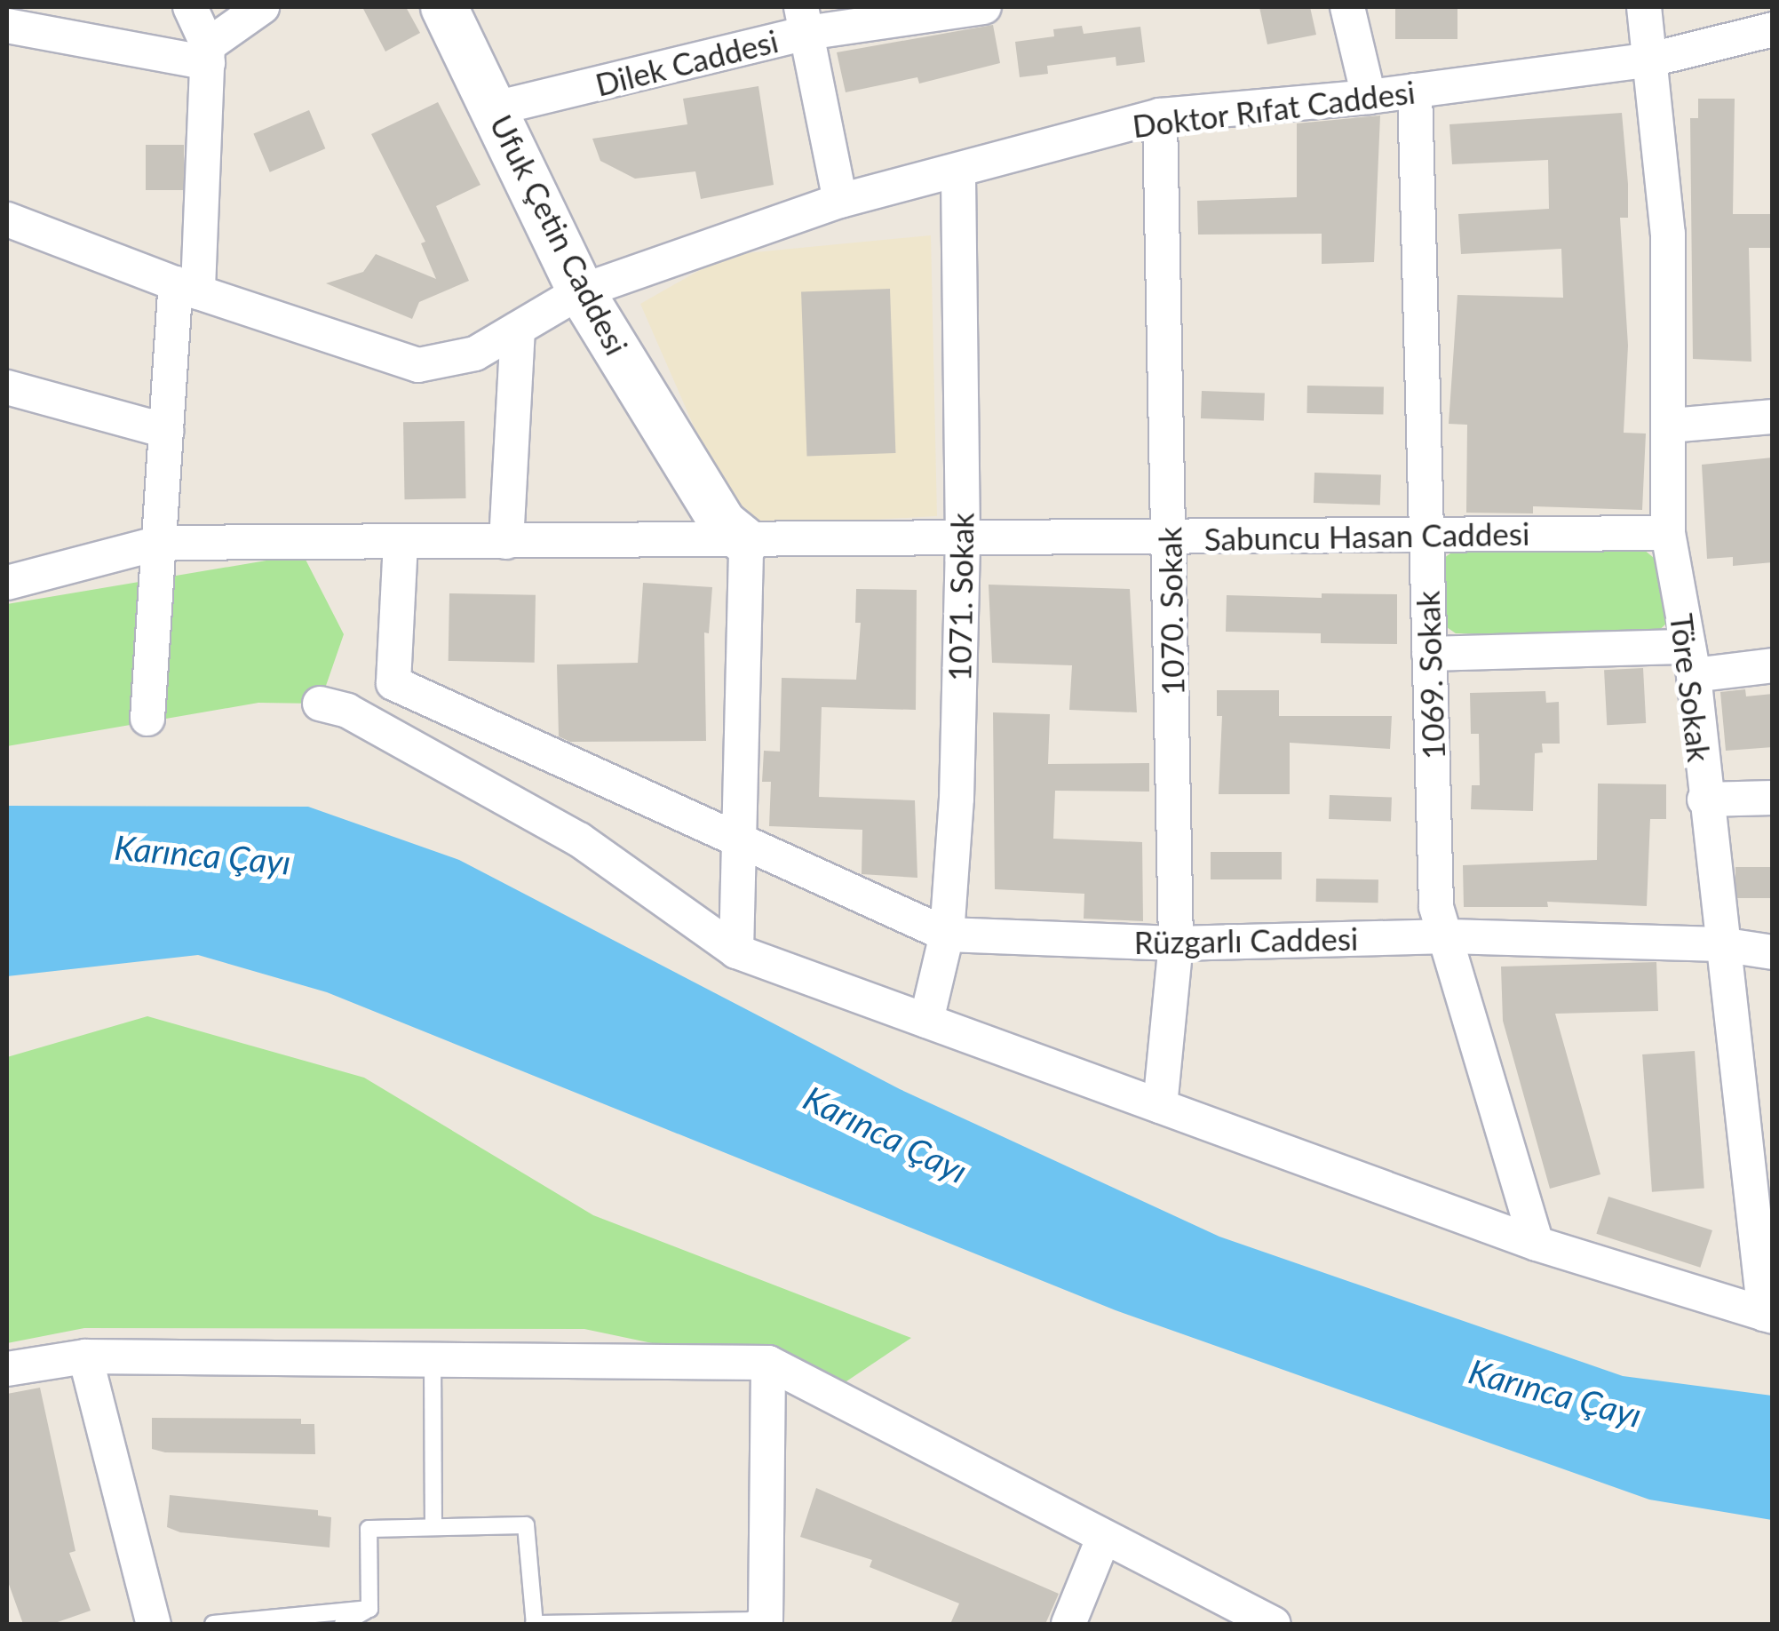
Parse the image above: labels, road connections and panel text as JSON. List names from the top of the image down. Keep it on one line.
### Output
{"streets":{"street":["Dilek Caddesi","Doktor Rıfat Caddesi","Ufuk Çetin Caddesi","Sabuncu Hasan Caddesi","1071. Sokak","1070. Sokak","1069. Sokak","Töre Sokak","Rüzgarlı Caddesi"]},"crossings":[["Dilek Caddesi","Ufuk Çetin Caddesi"],["Doktor Rıfat Caddesi","Ufuk Çetin Caddesi"],["Doktor Rıfat Caddesi","1071. Sokak"],["Doktor Rıfat Caddesi","1070. Sokak"],["Doktor Rıfat Caddesi","1069. Sokak"],["Doktor Rıfat Caddesi","Töre Sokak"],["Ufuk Çetin Caddesi","Sabuncu Hasan Caddesi"],["Sabuncu Hasan Caddesi","1071. Sokak"],["Sabuncu Hasan Caddesi","1070. Sokak"],["Sabuncu Hasan Caddesi","1069. Sokak"],["Sabuncu Hasan Caddesi","Töre Sokak"],["Sabuncu Hasan Caddesi","Rüzgarlı Caddesi"],["1071. Sokak","Rüzgarlı Caddesi"],["1070. Sokak","Rüzgarlı Caddesi"],["1069. Sokak","Rüzgarlı Caddesi"],["Töre Sokak","Rüzgarlı Caddesi"]],"water":["Karınca Çayı"]}
